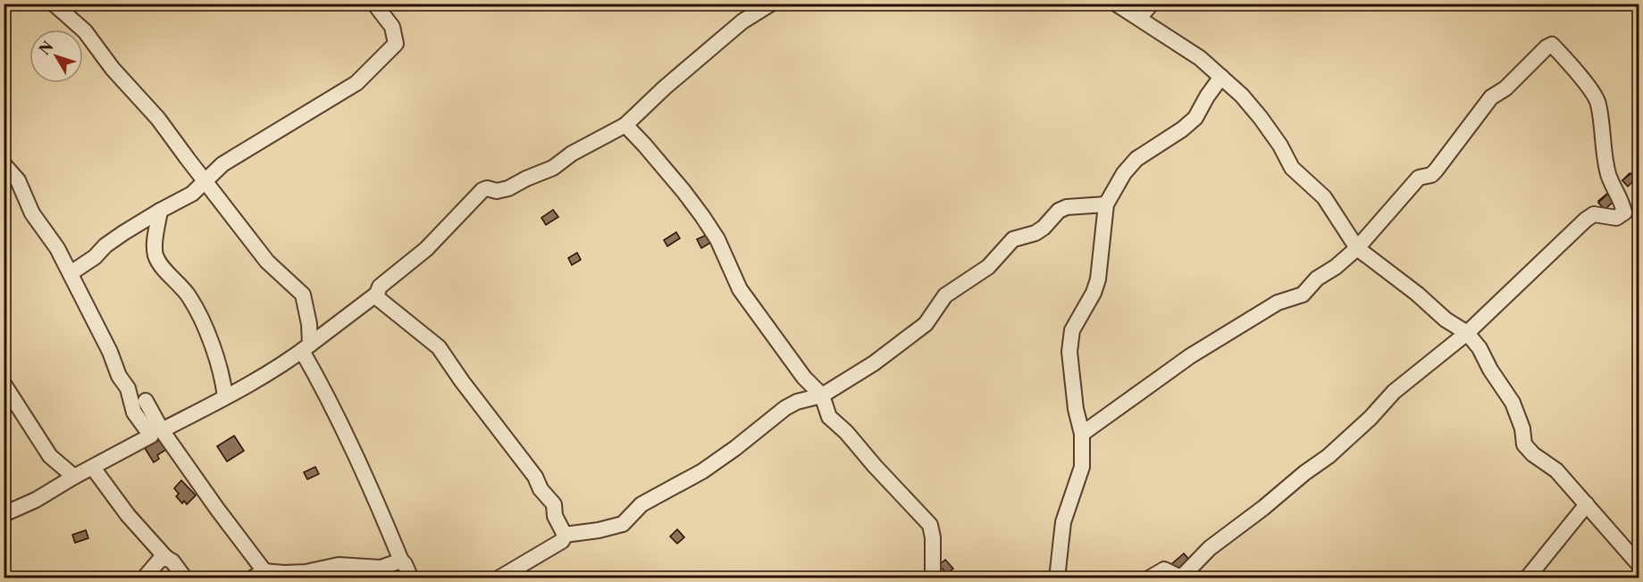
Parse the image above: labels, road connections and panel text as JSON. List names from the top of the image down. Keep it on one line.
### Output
{"north":"top left"}
